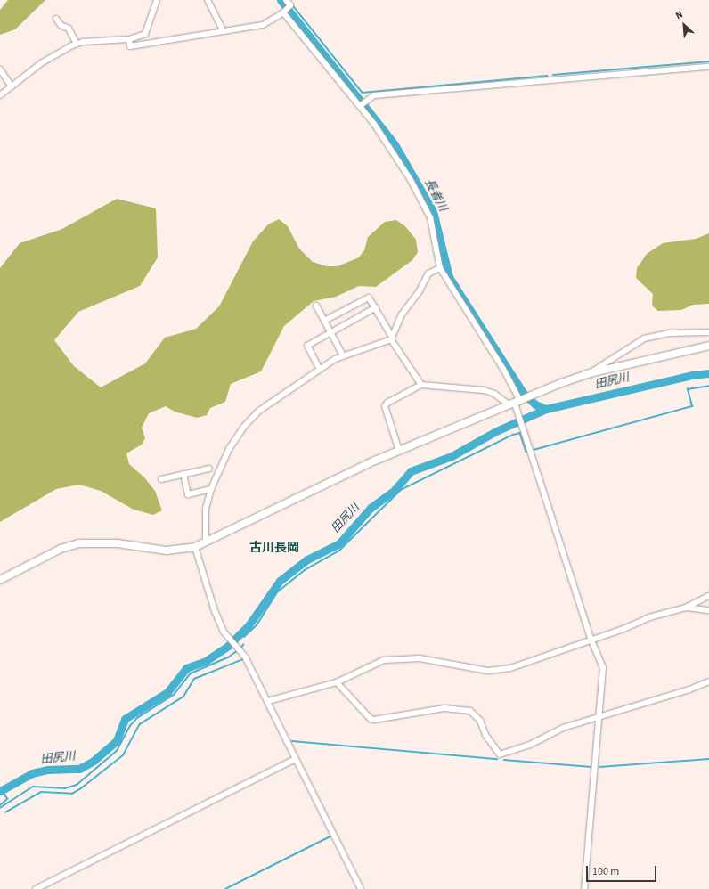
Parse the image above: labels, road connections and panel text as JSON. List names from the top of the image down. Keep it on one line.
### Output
{"districts":["古川長岡"],"water":["長者川","田尻川"],"scale_bar":"100 m","north":"top left"}
